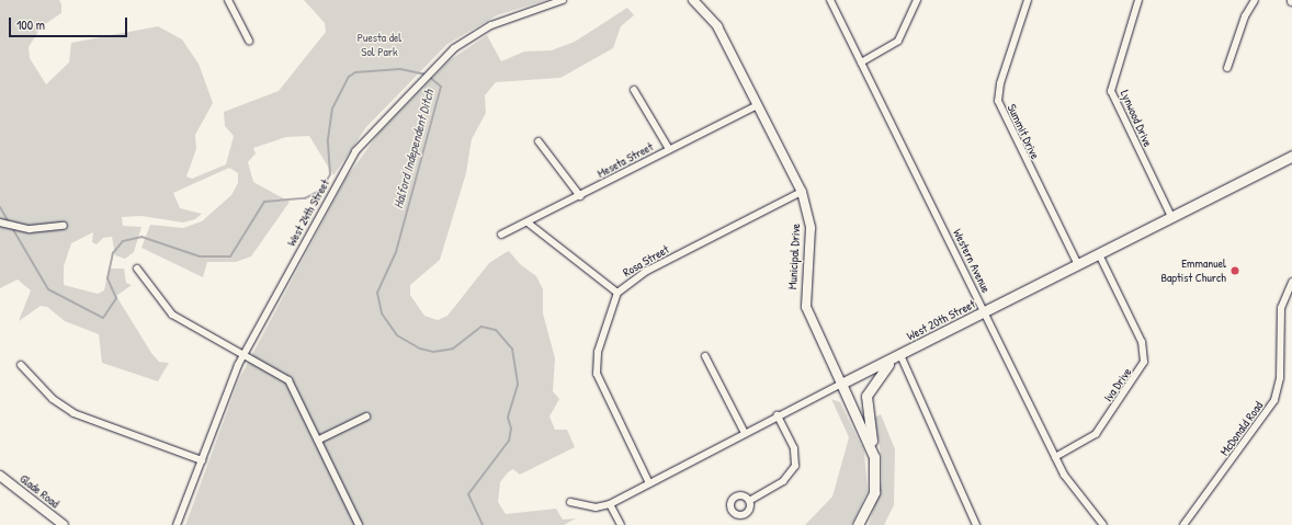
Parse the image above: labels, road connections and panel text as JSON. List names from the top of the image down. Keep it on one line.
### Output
{"streets":{"main road":["Municipal Drive","West 20th Street"],"street":["Lynwood Drive","Summit Drive","Meseta Street","West 24th Street","Rosa Street","Western Avenue","Iva Drive","McDonald Road","Glade Road"]},"crossings":[["Lynwood Drive","West 20th Street"],["Summit Drive","West 20th Street"],["Meseta Street","Municipal Drive"],["Municipal Drive","Rosa Street"],["Municipal Drive","West 20th Street"],["Rosa Street","West 20th Street"],["Western Avenue","West 20th Street"],["Western Avenue","Iva Drive"],["West 20th Street","Iva Drive"]],"water":["Halford Independent Ditch"],"parks":["Puesta del Sol Park"],"places":["Emmanuel Baptist Church"],"scale_bar":"100 m"}
